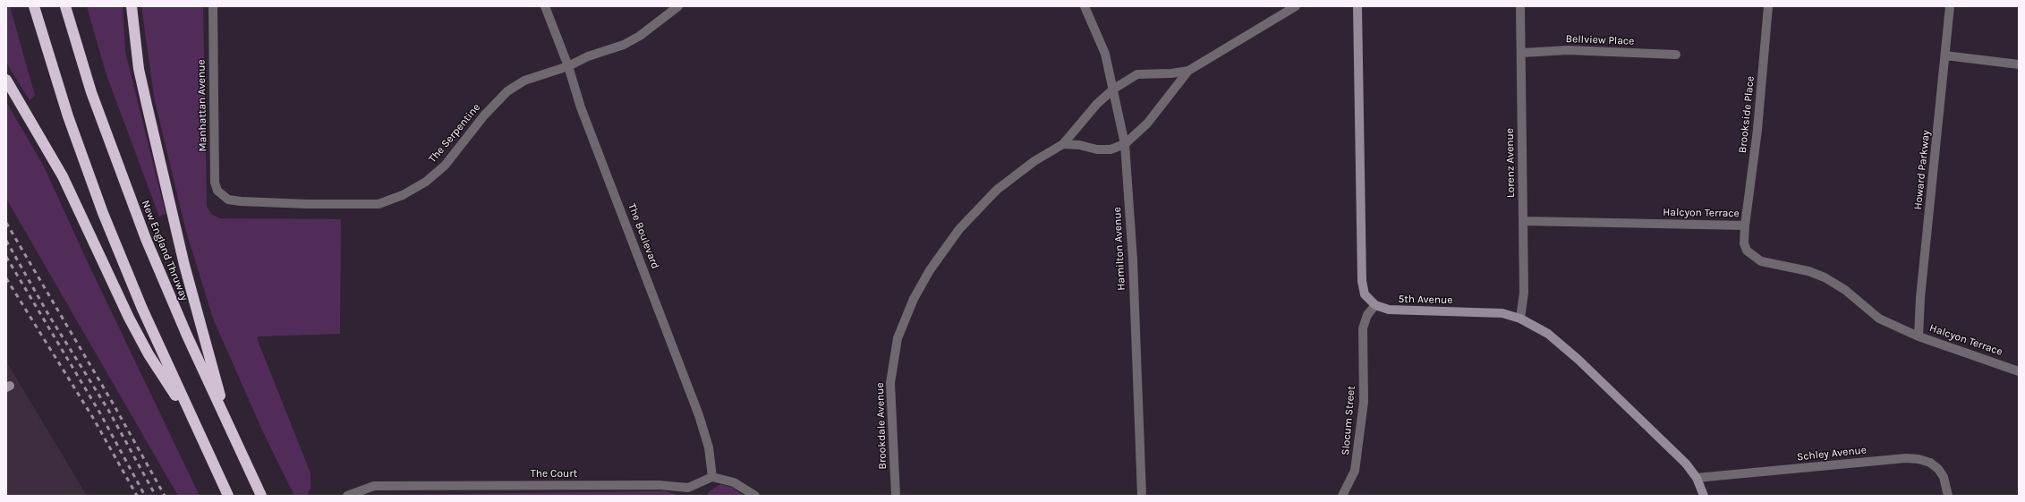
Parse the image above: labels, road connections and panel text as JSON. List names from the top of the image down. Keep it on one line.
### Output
{"streets":{"highway":["New England Thruway"],"street":["Bellview Place","Manhattan Avenue","Brookside Place","The Serpentine","Lorenz Avenue","Howard Parkway","Halcyon Terrace","The Boulevard","Hamilton Avenue","5th Avenue","Slocum Street","Brookdale Avenue","Schley Avenue","The Court"]},"crossings":[["Bellview Place","Lorenz Avenue"],["Manhattan Avenue","The Serpentine"],["Brookside Place","Halcyon Terrace"],["The Serpentine","The Boulevard"],["Lorenz Avenue","Halcyon Terrace"],["Lorenz Avenue","5th Avenue"],["Howard Parkway","Halcyon Terrace"],["The Boulevard","The Court"],["Hamilton Avenue","Brookdale Avenue"],["5th Avenue","Slocum Street"],["5th Avenue","Schley Avenue"]]}
